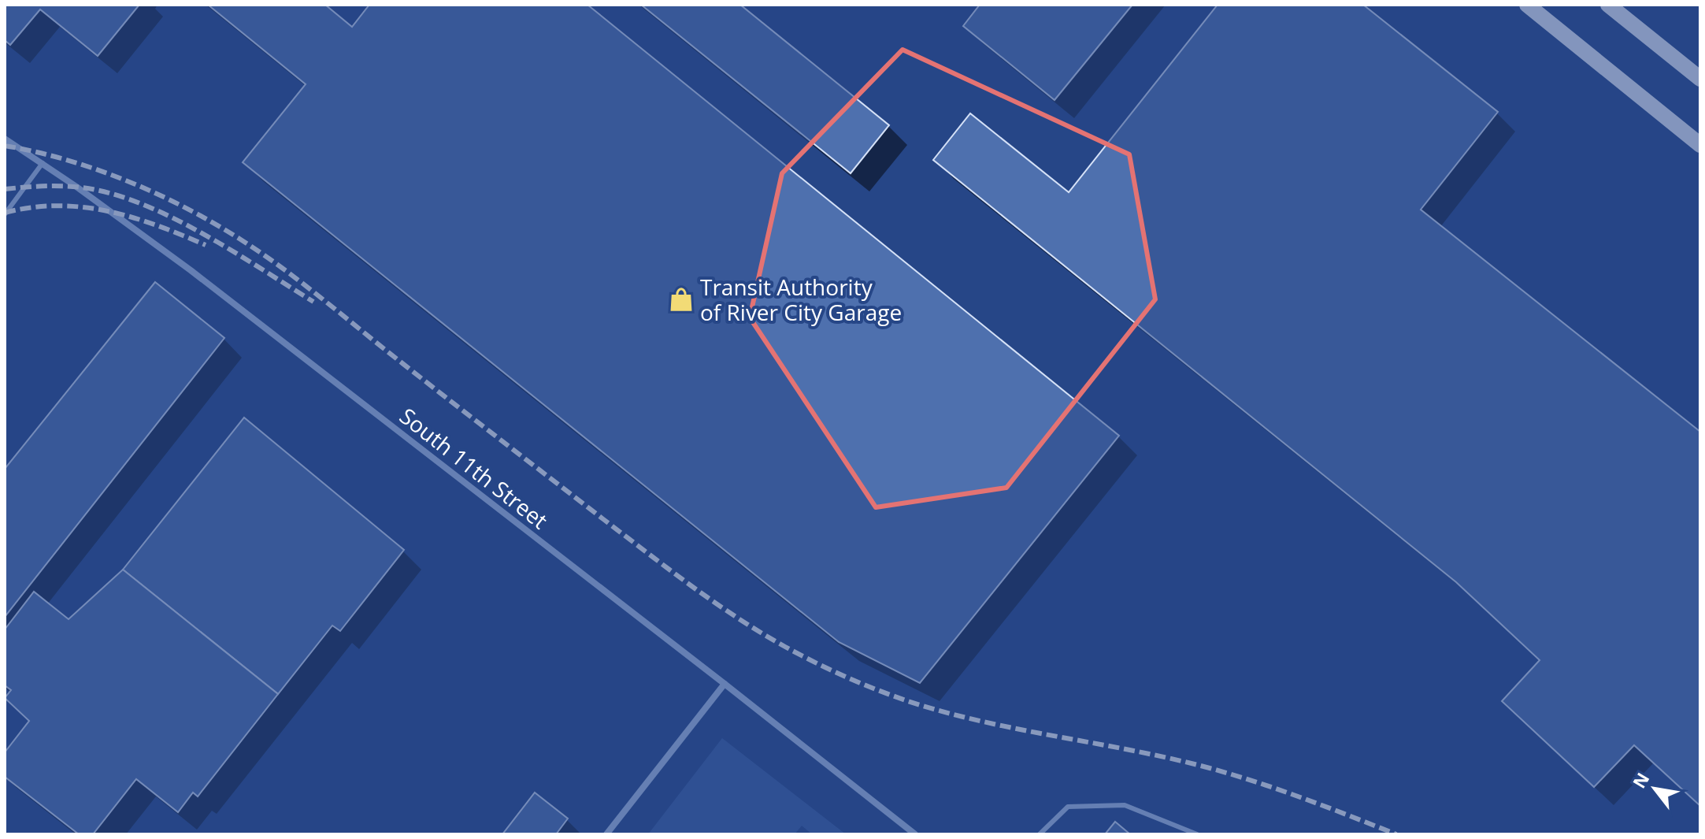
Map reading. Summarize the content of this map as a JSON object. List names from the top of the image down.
{
  "streets": {
    "street": ["South 11th Street"]
  },
  "places": {
    "shop": ["Transit Authority of River City Garage"]
  },
  "north": "top left"
}
